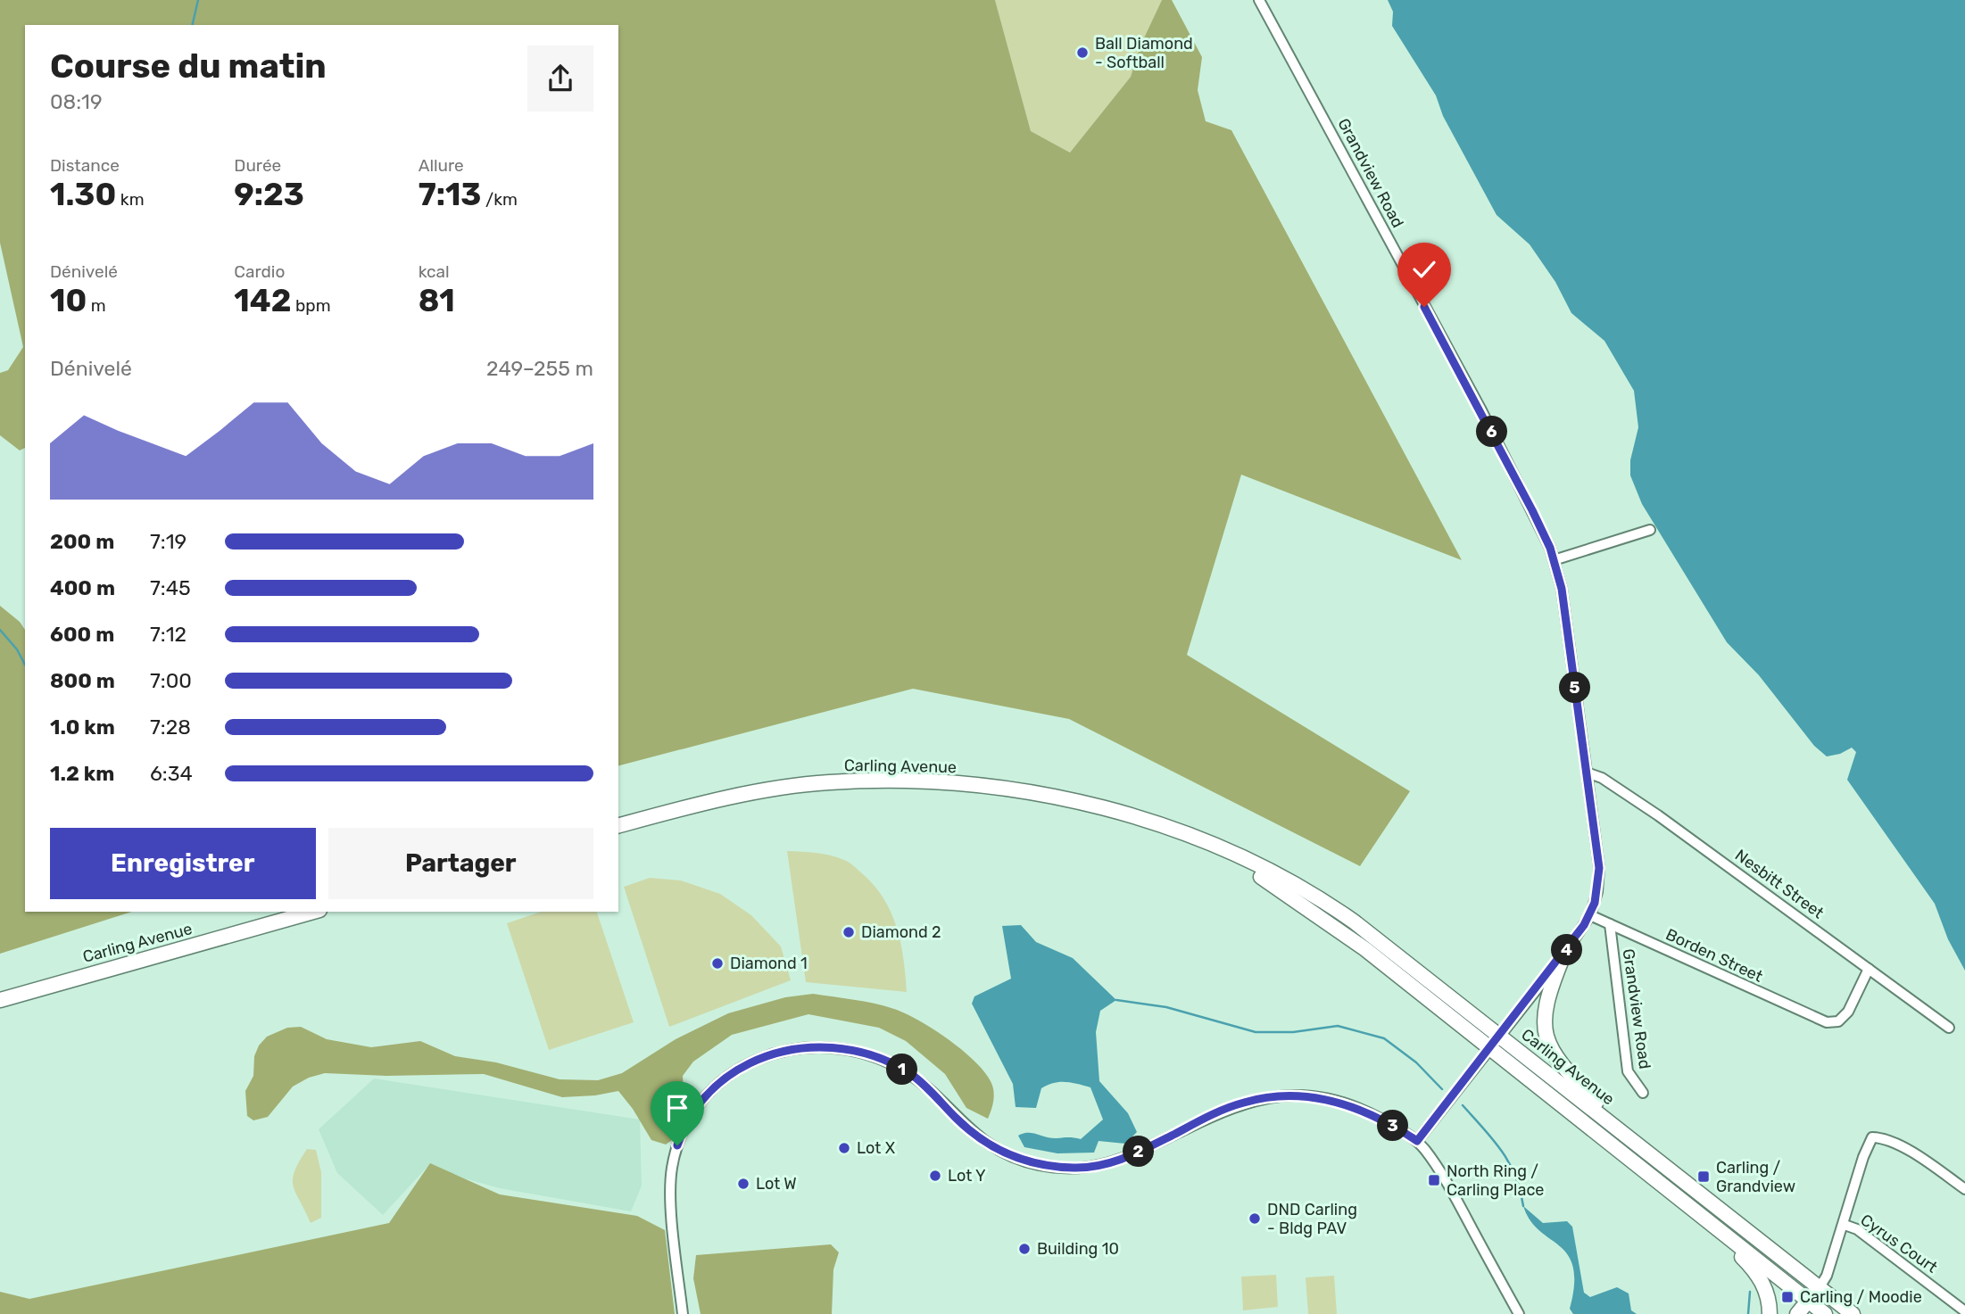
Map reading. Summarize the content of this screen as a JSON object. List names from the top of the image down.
{
  "streets": {
    "main road": ["Carling Avenue"],
    "street": [
      "Grandview Road",
      "Nesbitt Street",
      "Borden Street",
      "Cyrus Court"
    ]
  },
  "crossings": [
    ["Grandview Road", "Carling Avenue"],
    ["Grandview Road", "Nesbitt Street"],
    ["Grandview Road", "Borden Street"],
    ["Nesbitt Street", "Borden Street"]
  ],
  "places": {
    "other": [
      "Ball Diamond - Softball",
      "Diamond 2",
      "Diamond 1",
      "Lot X",
      "Lot Y",
      "Lot W",
      "DND Carling - Bldg PAV",
      "Building 10"
    ],
    "transit": ["Carling / Grandview", "North Ring / Carling Place", "Carling / Moodie"]
  },
  "page": {
    "heading": ["Course du matin", "08:19"],
    "stats": [
      ["Distance", "1.30 km"],
      ["Durée", "9:23"],
      ["Allure", "7:13 /km"],
      ["Dénivelé", "10 m"],
      ["Cardio", "142 bpm"],
      ["kcal", "81"]
    ],
    "chart": ["Dénivelé", "249–255 m"],
    "pins": [
      "6",
      "5",
      "4",
      "1",
      "3",
      "2"
    ],
    "list": [
      {
        "name": "200 m",
        "note": "7:19"
      },
      {
        "name": "400 m",
        "note": "7:45"
      },
      {
        "name": "600 m",
        "note": "7:12"
      },
      {
        "name": "800 m",
        "note": "7:00"
      },
      {
        "name": "1.0 km",
        "note": "7:28"
      },
      {
        "name": "1.2 km",
        "note": "6:34"
      }
    ],
    "buttons": ["Enregistrer", "Partager"]
  }
}
